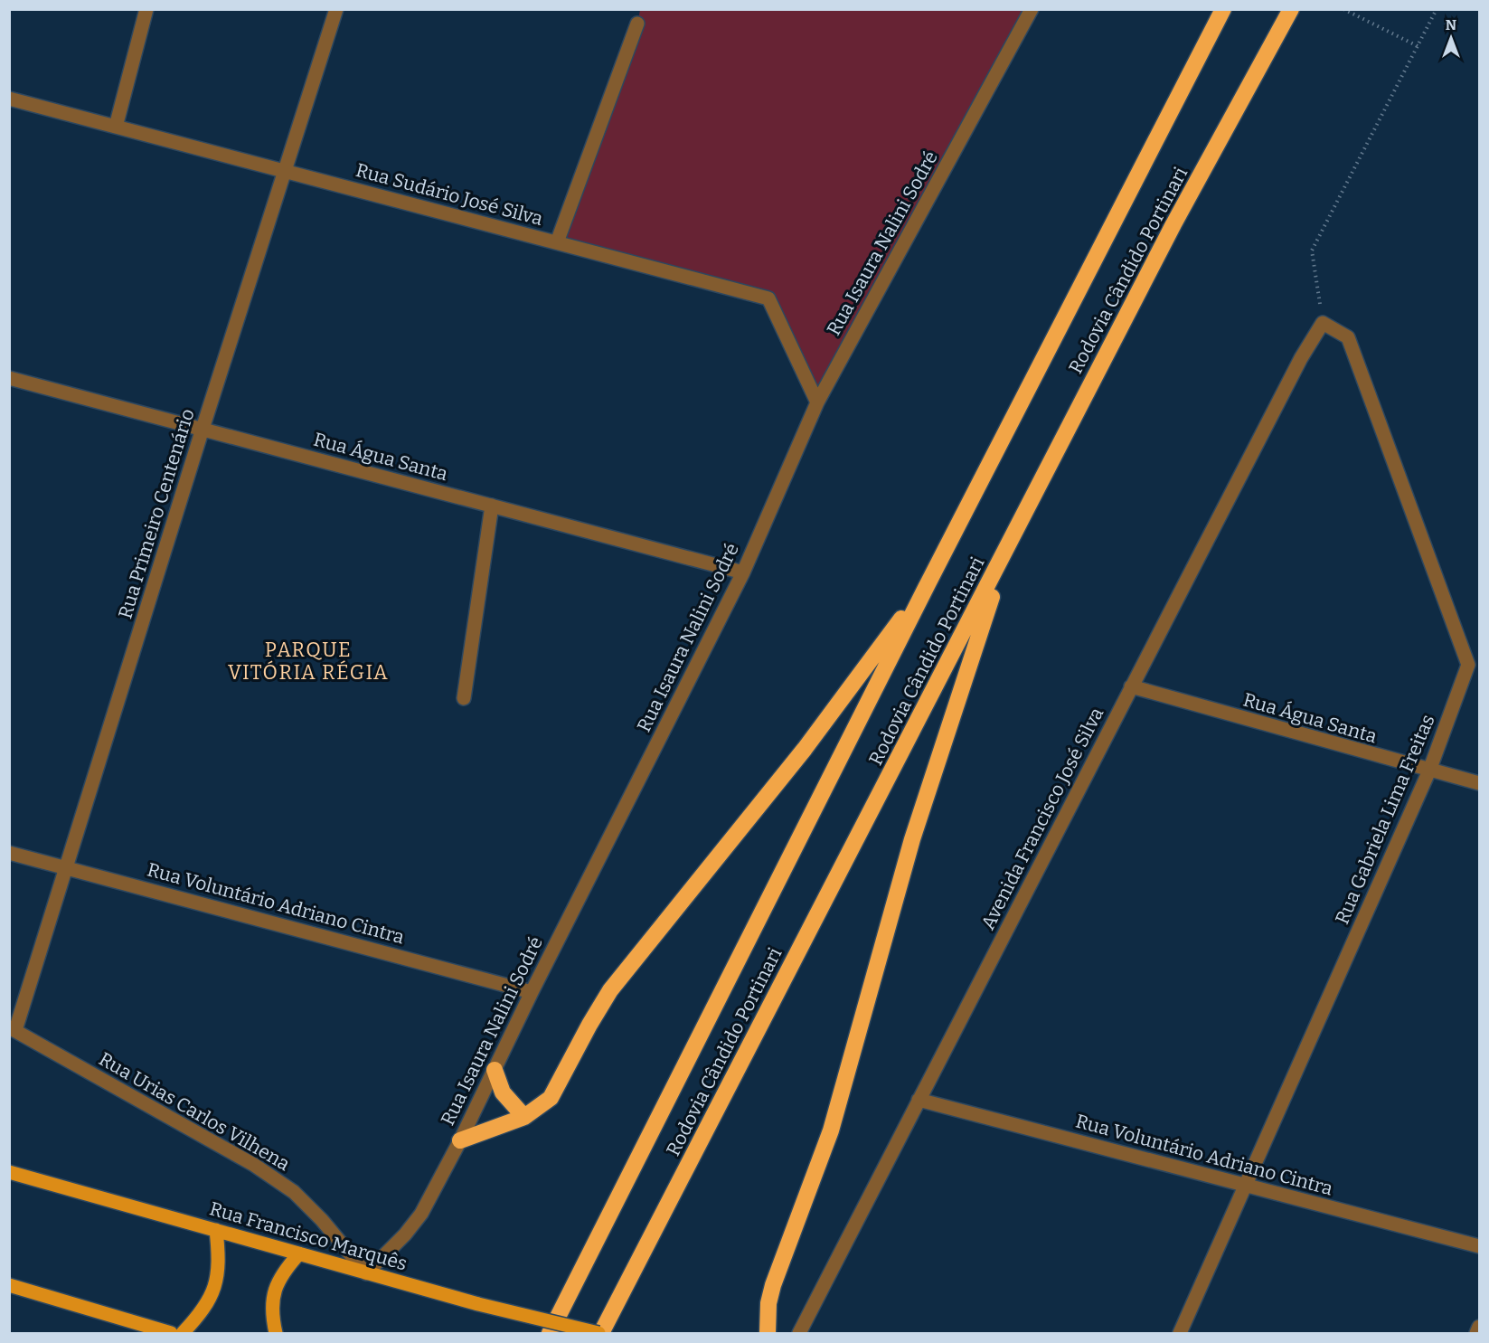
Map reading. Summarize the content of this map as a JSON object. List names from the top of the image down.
{
  "streets": {
    "highway": ["Rodovia Cândido Portinari"],
    "main road": ["Rua Francisco Marquês"],
    "street": [
      "Rua Sudário José Silva",
      "Rua Isaura Nalini Sodré",
      "Rua Água Santa",
      "Rua Primeiro Centenário",
      "Avenida Francisco José Silva",
      "Rua Gabriela Lima Freitas",
      "Rua Voluntário Adriano Cintra",
      "Rua Urias Carlos Vilhena"
    ]
  },
  "crossings": [
    ["Rua Sudário José Silva", "Rua Isaura Nalini Sodré"],
    ["Rua Sudário José Silva", "Rua Primeiro Centenário"],
    ["Rua Isaura Nalini Sodré", "Rua Água Santa"],
    ["Rua Isaura Nalini Sodré", "Rua Voluntário Adriano Cintra"],
    ["Rua Isaura Nalini Sodré", "Rua Urias Carlos Vilhena"],
    ["Rua Isaura Nalini Sodré", "Rua Francisco Marquês"],
    ["Rodovia Cândido Portinari", "Rua Francisco Marquês"],
    ["Rua Água Santa", "Rua Primeiro Centenário"],
    ["Rua Água Santa", "Avenida Francisco José Silva"],
    ["Rua Água Santa", "Rua Gabriela Lima Freitas"],
    ["Rua Primeiro Centenário", "Rua Voluntário Adriano Cintra"],
    ["Rua Primeiro Centenário", "Rua Urias Carlos Vilhena"],
    ["Avenida Francisco José Silva", "Rua Gabriela Lima Freitas"],
    ["Avenida Francisco José Silva", "Rua Voluntário Adriano Cintra"],
    ["Rua Gabriela Lima Freitas", "Rua Voluntário Adriano Cintra"],
    ["Rua Urias Carlos Vilhena", "Rua Francisco Marquês"]
  ],
  "districts": ["PARQUE VITÓRIA RÉGIA"],
  "north": "top"
}
